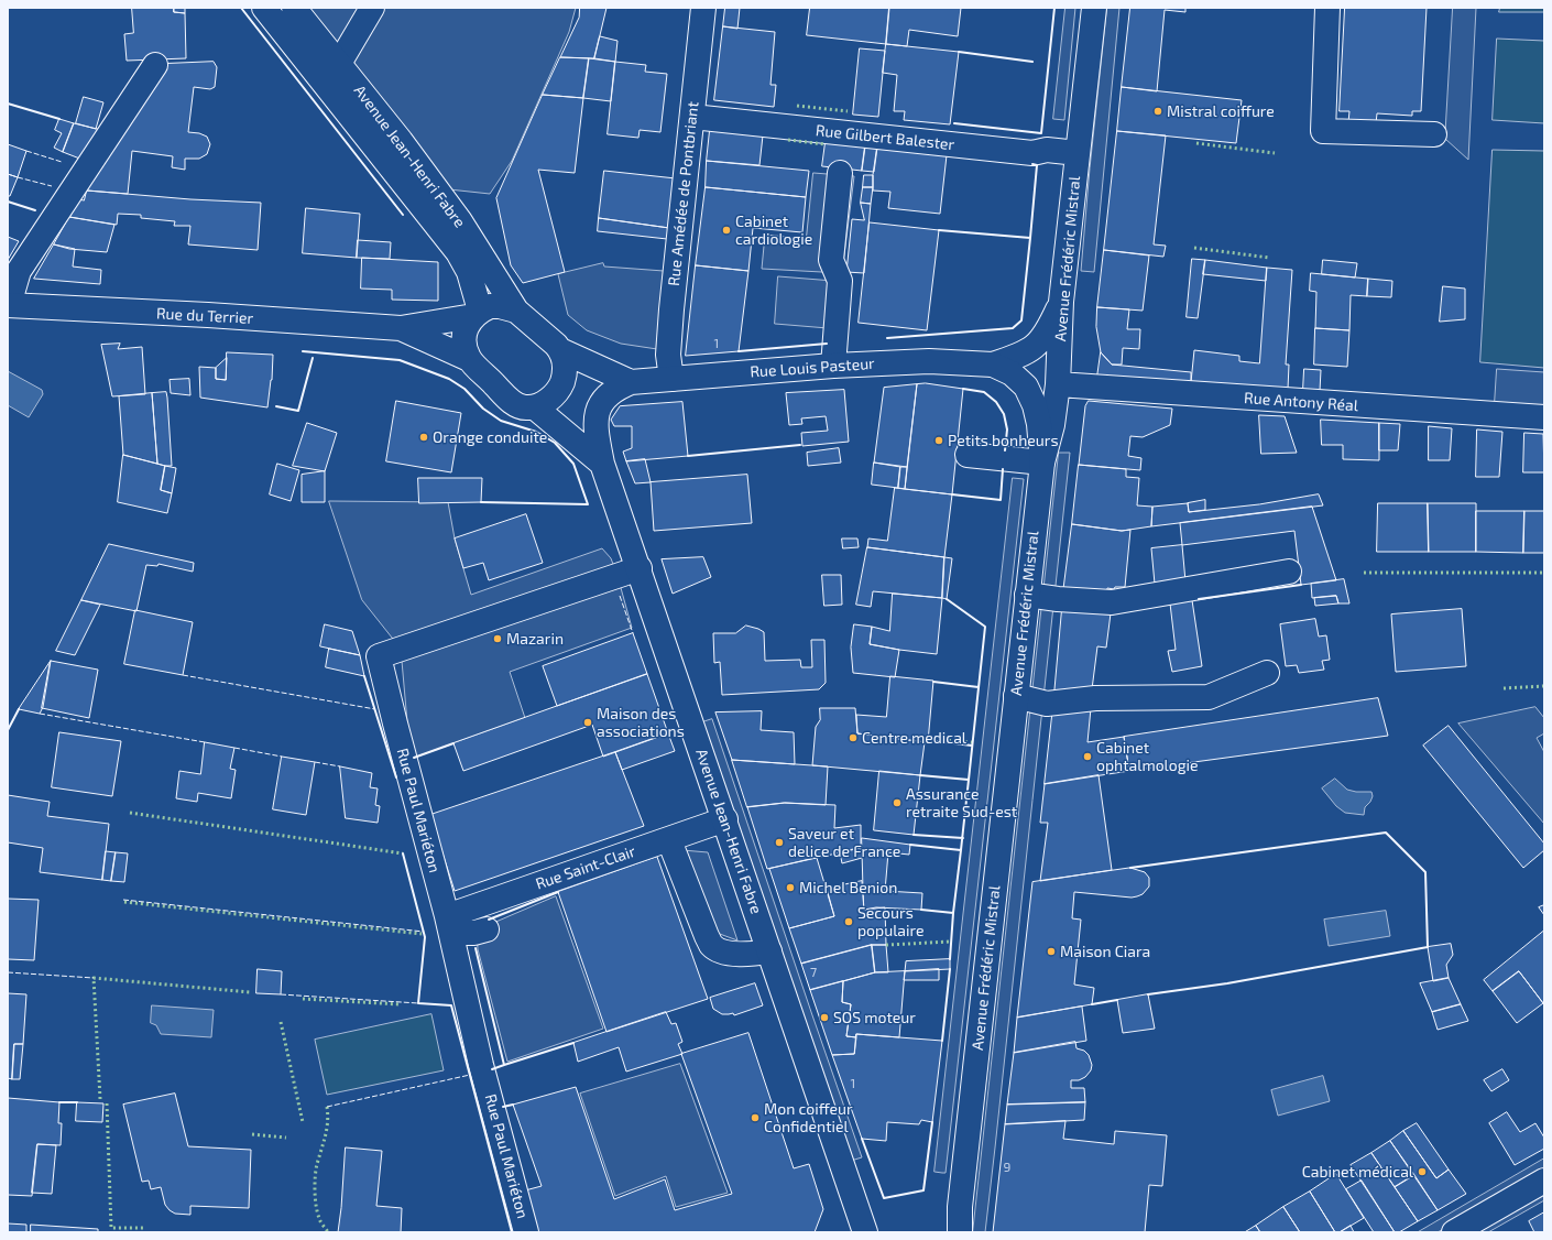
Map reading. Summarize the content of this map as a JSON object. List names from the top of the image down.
{
  "streets": {
    "main road": [
      "Rue Gilbert Balester",
      "Avenue Jean-Henri Fabre",
      "Rue Amédée de Pontbriant",
      "Avenue Frédéric Mistral",
      "Rue du Terrier",
      "Rue Louis Pasteur",
      "Rue Antony Réal",
      "Rue Paul Mariéton",
      "Rue Saint-Clair"
    ]
  },
  "crossings": [
    ["Rue Gilbert Balester", "Rue Amédée de Pontbriant"],
    ["Rue Gilbert Balester", "Avenue Frédéric Mistral"],
    ["Avenue Jean-Henri Fabre", "Rue du Terrier"],
    ["Avenue Jean-Henri Fabre", "Rue Louis Pasteur"],
    ["Avenue Jean-Henri Fabre", "Rue Paul Mariéton"],
    ["Avenue Jean-Henri Fabre", "Rue Saint-Clair"],
    ["Rue Amédée de Pontbriant", "Rue Louis Pasteur"],
    ["Avenue Frédéric Mistral", "Rue Louis Pasteur"],
    ["Avenue Frédéric Mistral", "Rue Antony Réal"],
    ["Rue du Terrier", "Rue Louis Pasteur"],
    ["Rue Paul Mariéton", "Rue Saint-Clair"]
  ],
  "places": [
    "Mistral coiffure",
    "Cabinet cardiologie",
    "Orange conduite",
    "Petits bonheurs",
    "Mazarin",
    "Maison des associations",
    "Centre medical",
    "Cabinet ophtalmologie",
    "Assurance retraite Sud-est",
    "Saveur et delice de France",
    "Michel Benion",
    "Secours populaire",
    "Maison Ciara",
    "SOS moteur",
    "Mon coiffeur Confidentiel",
    "Cabinet médical"
  ],
  "house_numbers": [
    "1",
    "7",
    "1",
    "9"
  ]
}
